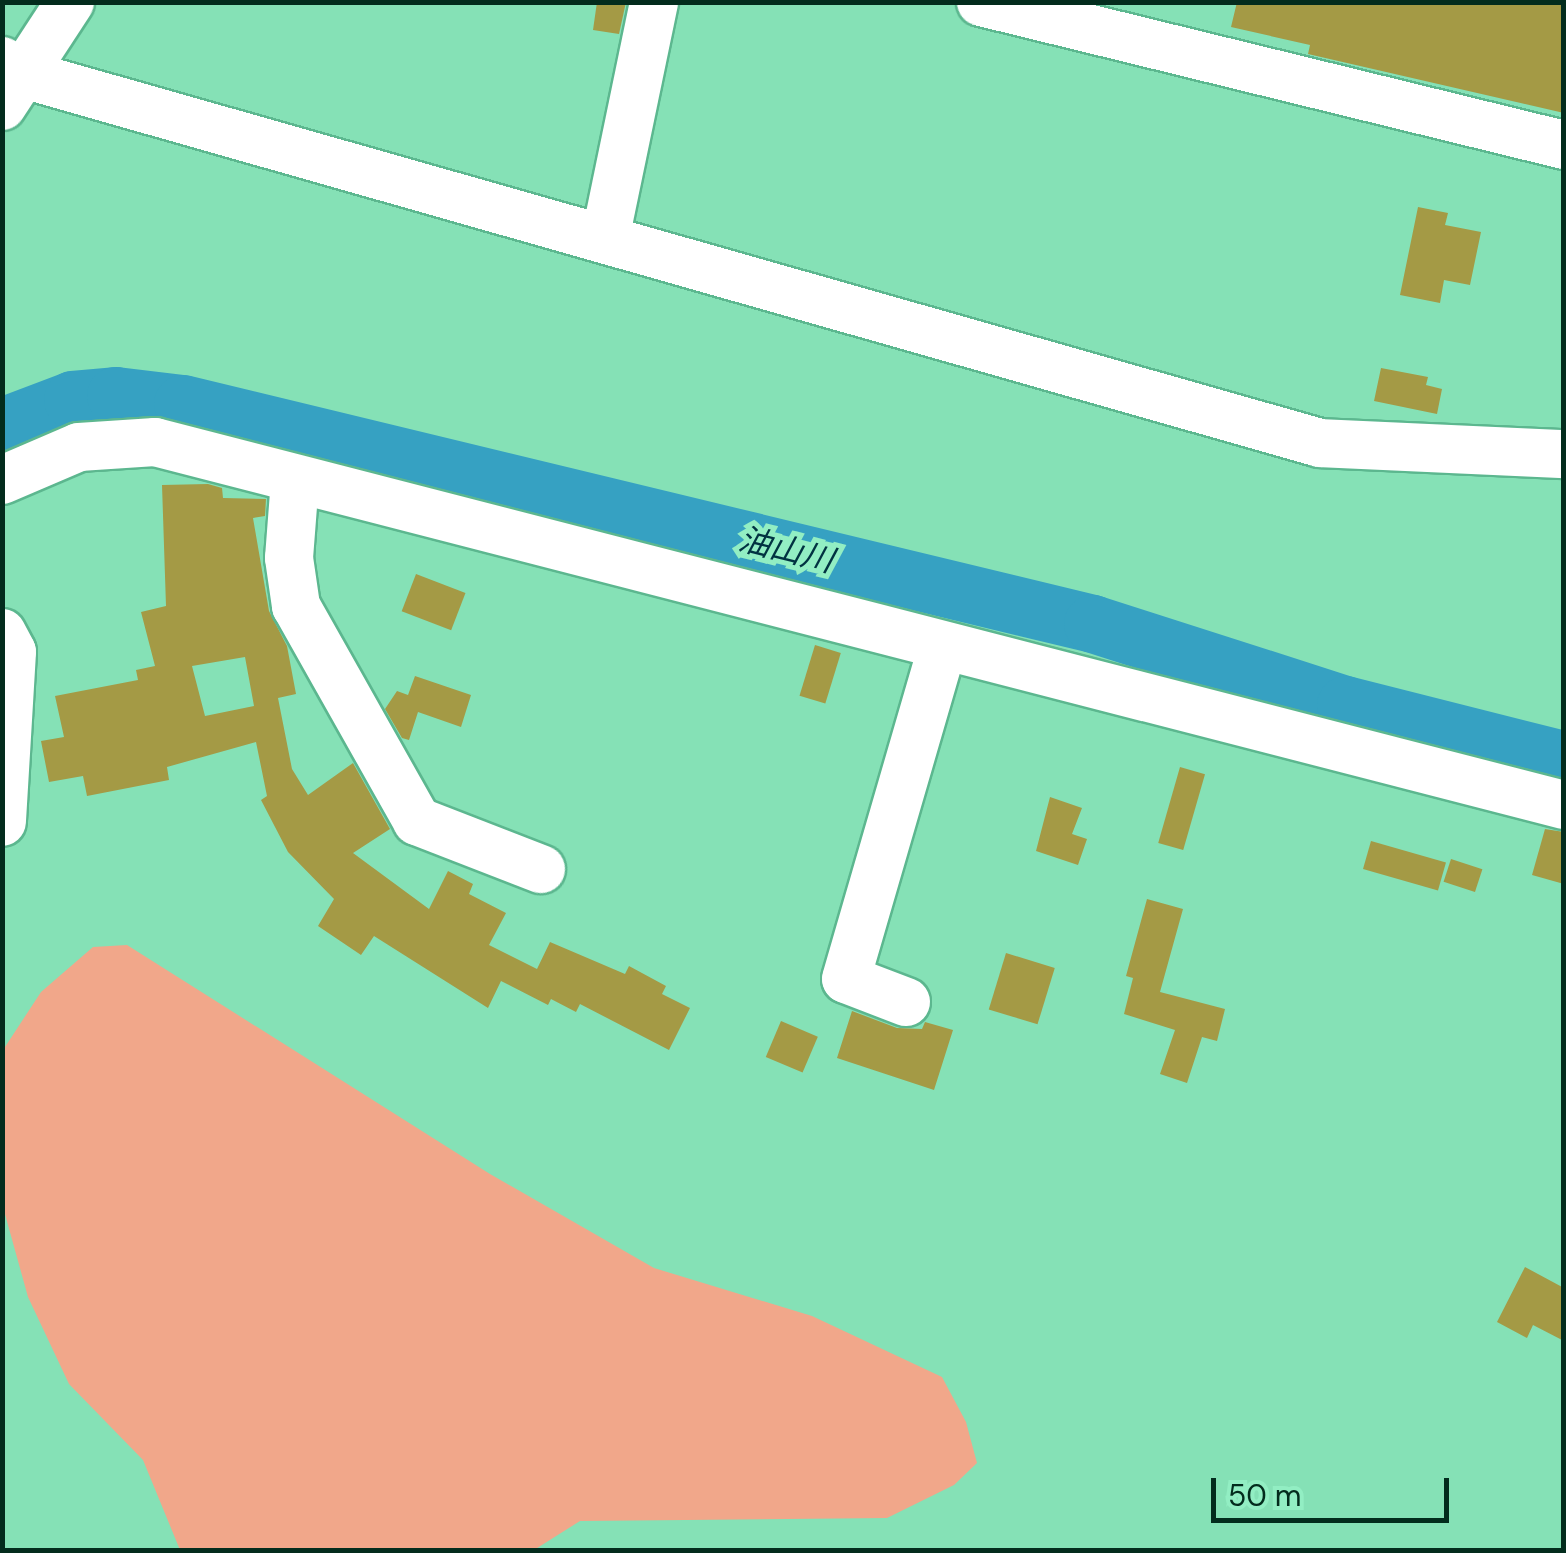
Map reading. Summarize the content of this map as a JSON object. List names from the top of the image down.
{
  "water": ["油山川"],
  "scale_bar": "50 m"
}
